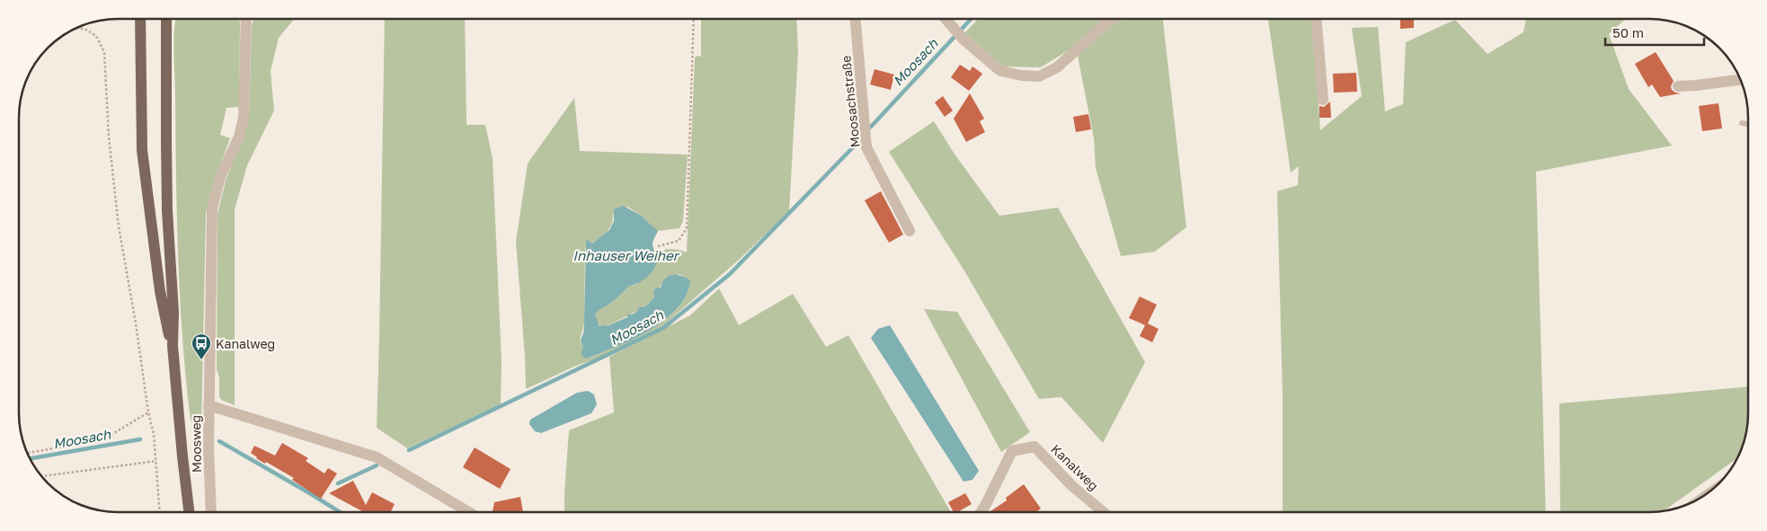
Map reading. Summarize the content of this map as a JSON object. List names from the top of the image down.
{
  "streets": {
    "street": ["Moosachstraße", "Moosweg", "Kanalweg"]
  },
  "water": ["Moosach", "Inhauser Weiher"],
  "places": {
    "bus stop": ["Kanalweg"]
  },
  "scale_bar": "50 m"
}
